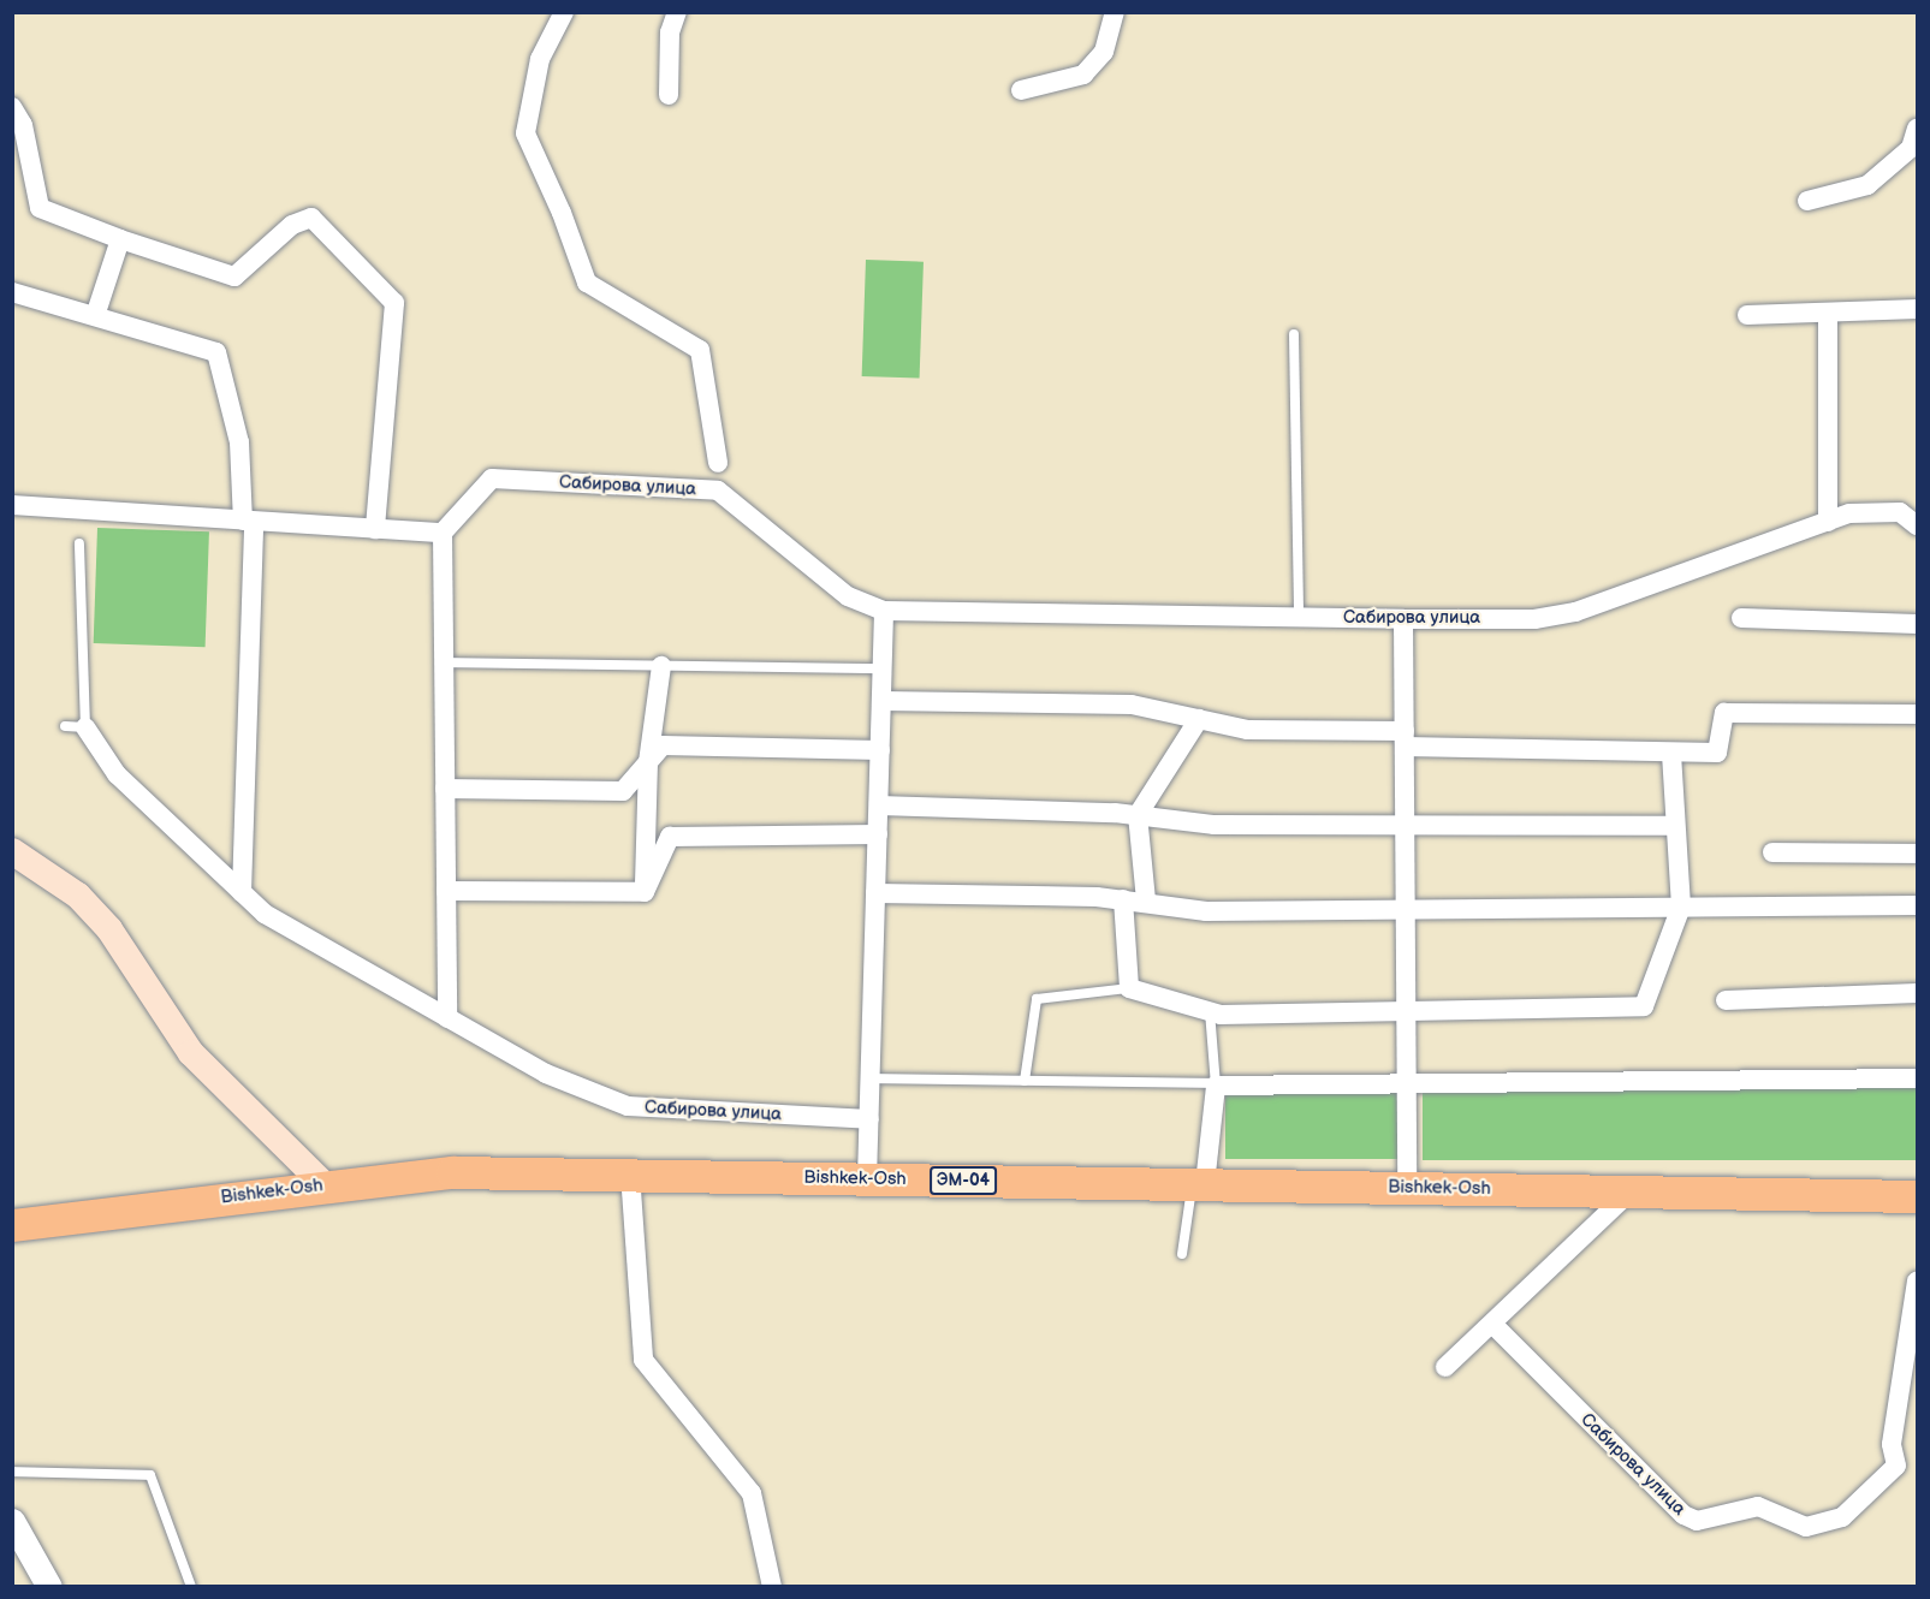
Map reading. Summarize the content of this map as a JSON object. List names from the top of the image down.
{
  "streets": {
    "highway": ["Bishkek-Osh", "ЭМ-04"],
    "street": ["Сабирова улица"]
  }
}
